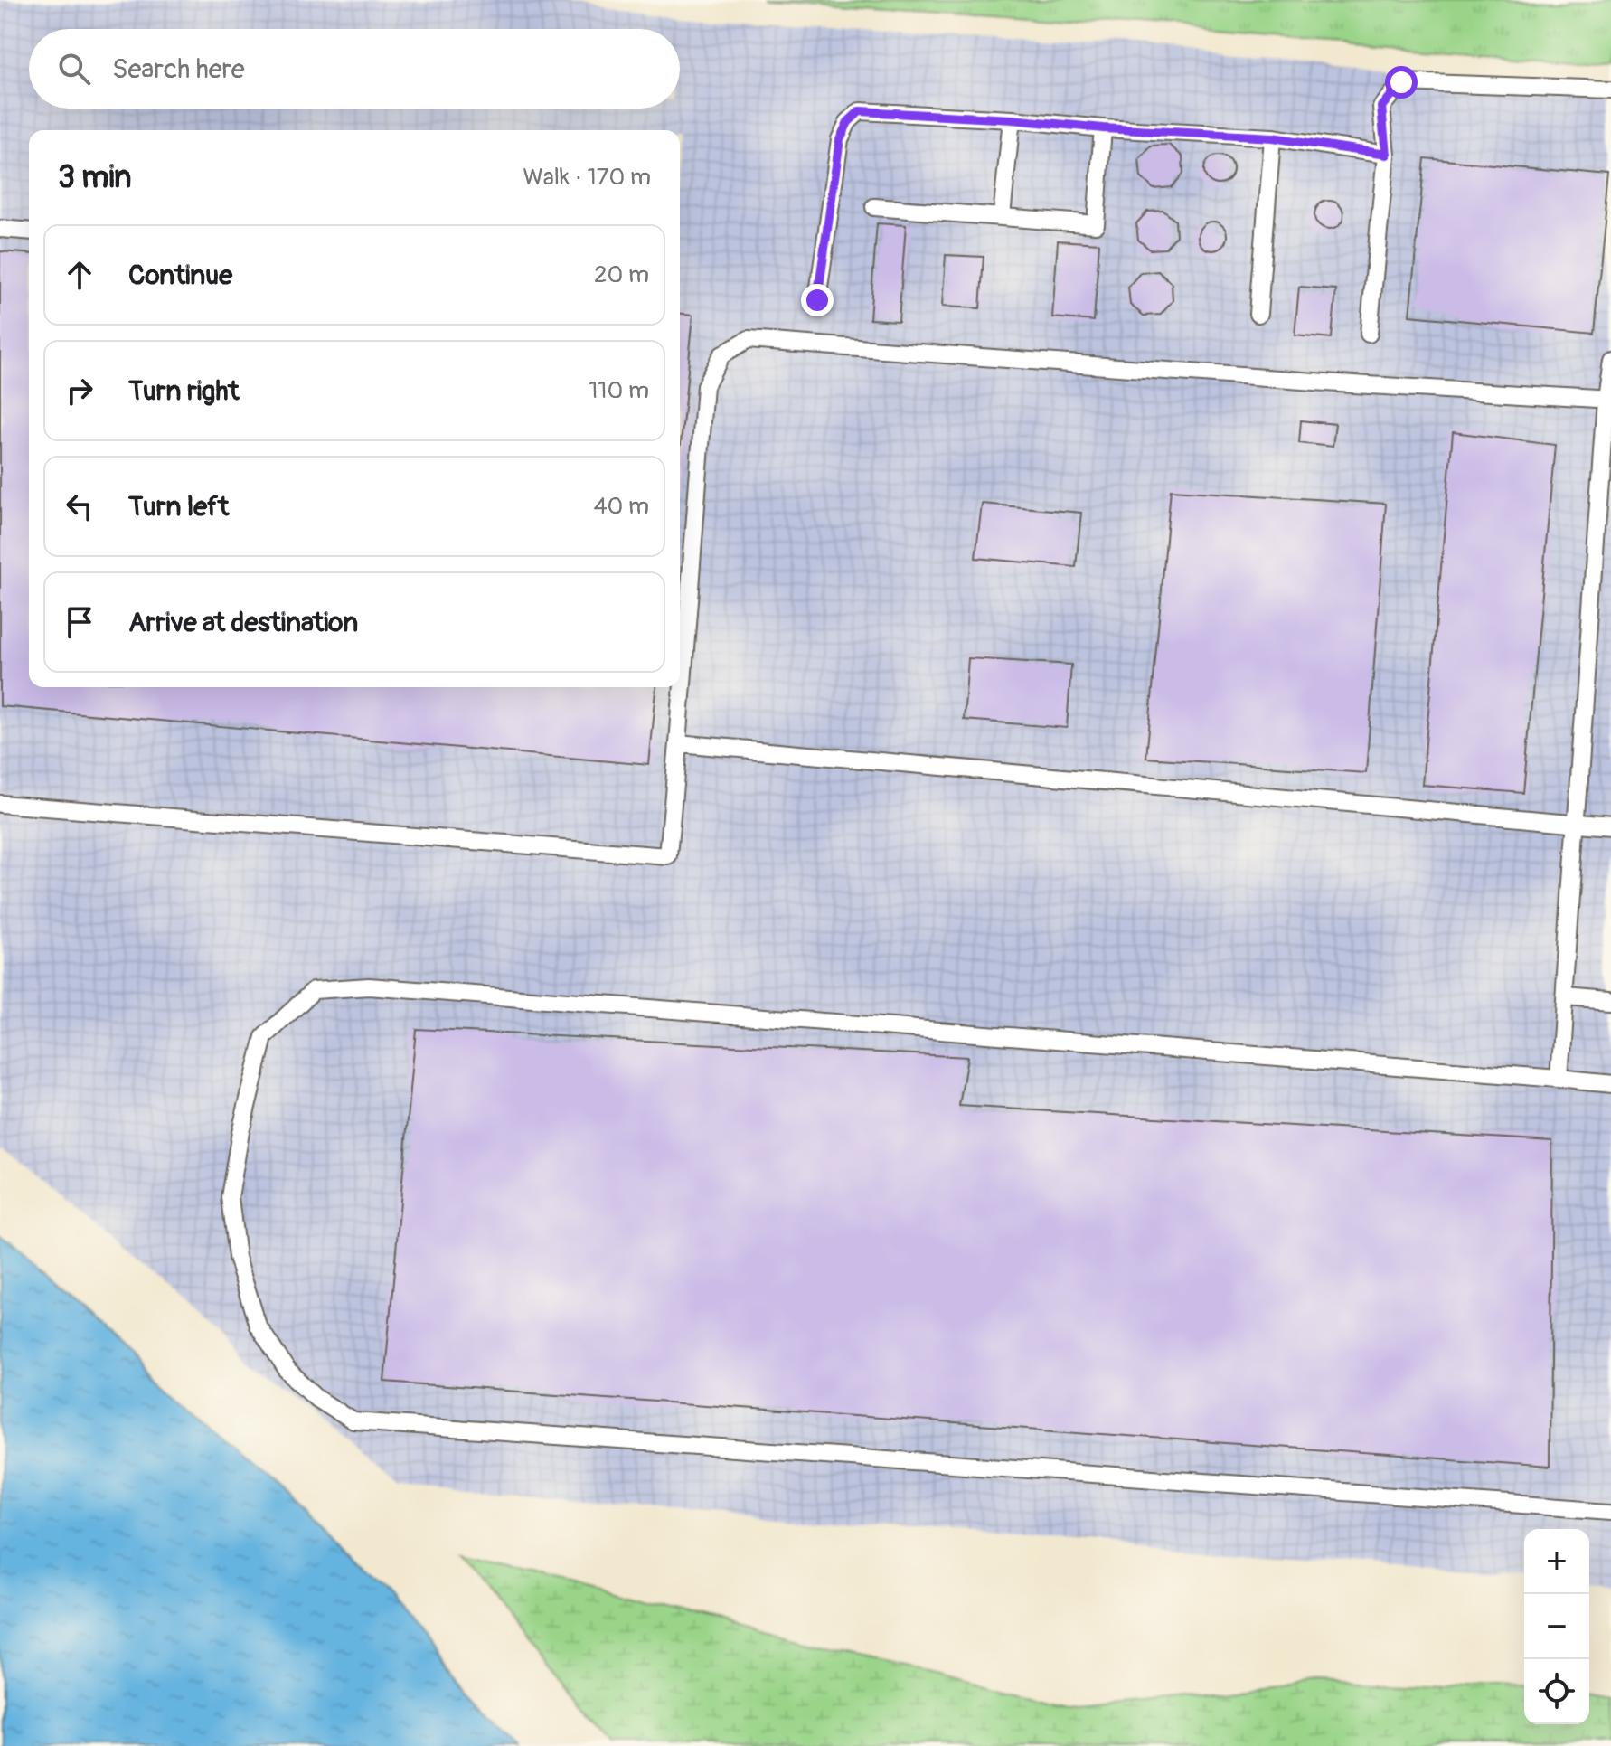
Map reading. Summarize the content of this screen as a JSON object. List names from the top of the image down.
{
  "page": {
    "search": "Search here",
    "heading": ["3 min", "Walk · 170 m"],
    "list": [
      ["Continue", "20 m"],
      ["Turn right", "110 m"],
      ["Turn left", "40 m"],
      "Arrive at destination"
    ],
    "map_buttons": ["+", "−"]
  }
}
